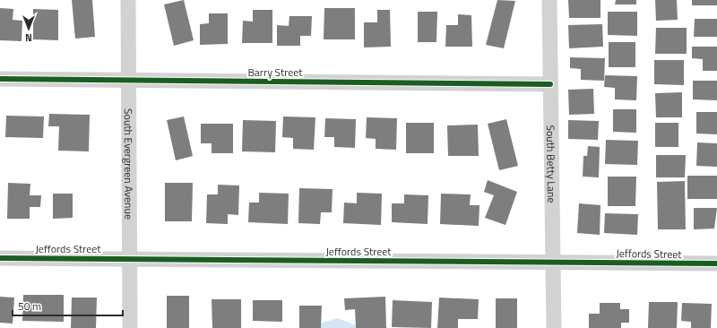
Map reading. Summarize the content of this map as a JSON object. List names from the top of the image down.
{
  "streets": {
    "street": [
      "Barry Street",
      "South Evergreen Avenue",
      "South Betty Lane",
      "Jeffords Street"
    ]
  },
  "crossings": [
    ["Barry Street", "South Evergreen Avenue"],
    ["Barry Street", "South Betty Lane"],
    ["South Evergreen Avenue", "Jeffords Street"],
    ["South Betty Lane", "Jeffords Street"]
  ],
  "scale_bar": "50 m",
  "north": "bottom"
}
